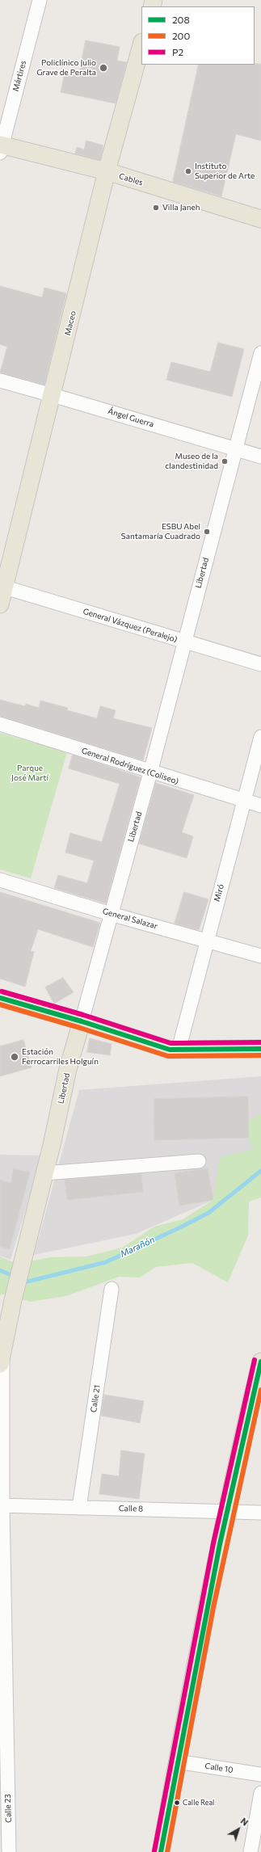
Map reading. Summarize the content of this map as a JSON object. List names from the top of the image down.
{
  "streets": {
    "main road": ["Cables", "Maceo", "Libertad"],
    "street": [
      "Mártires",
      "Ángel Guerra",
      "General Vázquez (Peralejo)",
      "General Rodríguez (Coliseo)",
      "Miró",
      "General Salazar",
      "Calle 21",
      "Calle 8",
      "Calle 10",
      "Calle 23"
    ]
  },
  "crossings": [
    ["Mártires", "Cables"],
    ["Cables", "Maceo"],
    ["Maceo", "Ángel Guerra"],
    ["Maceo", "General Vázquez (Peralejo)"],
    ["Ángel Guerra", "Libertad"],
    ["Libertad", "General Vázquez (Peralejo)"],
    ["Libertad", "General Rodríguez (Coliseo)"],
    ["Libertad", "General Salazar"],
    ["Libertad", "Calle 23"],
    ["General Rodríguez (Coliseo)", "Miró"],
    ["Miró", "General Salazar"],
    ["Calle 21", "Calle 8"],
    ["Calle 8", "Calle 23"]
  ],
  "water": ["Marañón"],
  "parks": ["Parque José Martí"],
  "places": [
    "Policlínico Julio Grave de Peralta",
    "Instituto Superior de Arte",
    "Villa Janeh",
    "Museo de la clandestinidad",
    "ESBU Abel Santamaría Cuadrado",
    "Estación Ferrocarriles Holguín",
    "Calle Real"
  ],
  "lines": ["transit line P2", "transit line 208", "transit line 200"],
  "legend": ["208", "200", "P2"],
  "north": "top right"
}
